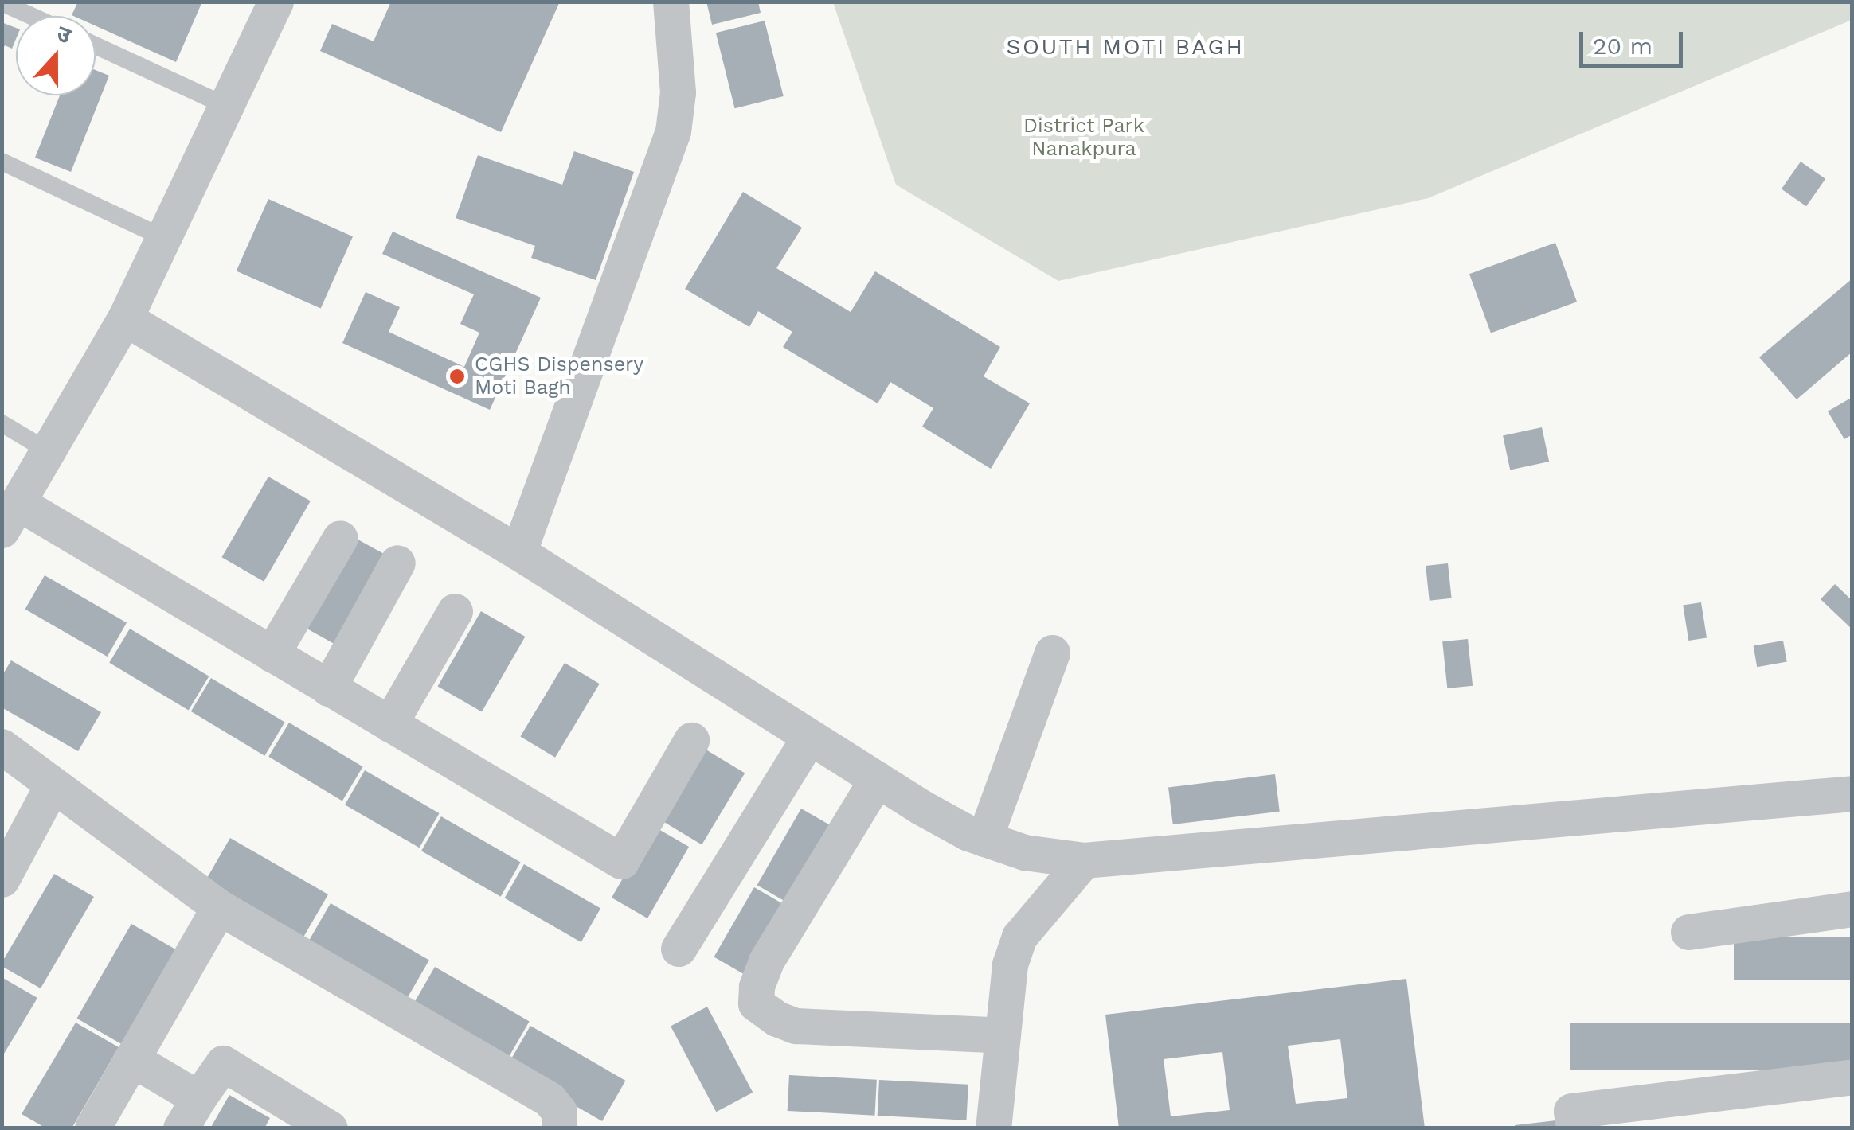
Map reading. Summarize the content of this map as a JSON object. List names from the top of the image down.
{
  "districts": ["SOUTH MOTI BAGH"],
  "parks": ["District Park Nanakpura"],
  "places": ["CGHS Dispensery Moti Bagh"],
  "scale_bar": "20 m",
  "north": "top"
}
